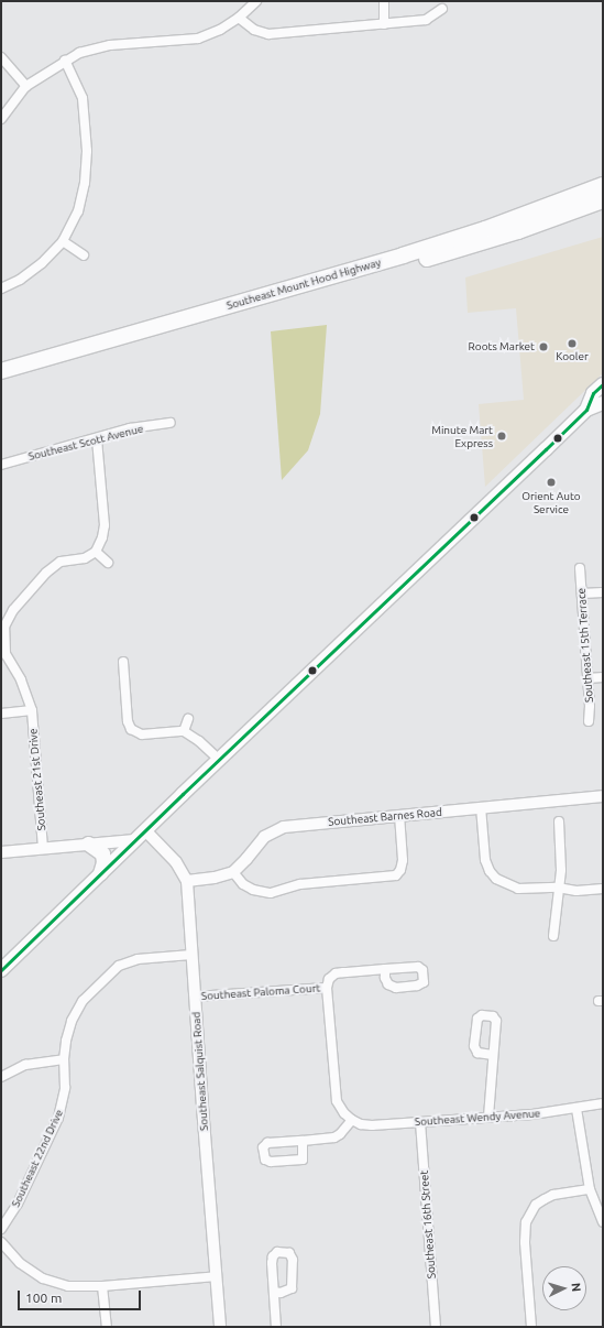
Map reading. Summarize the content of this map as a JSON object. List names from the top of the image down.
{
  "streets": {
    "highway": ["Southeast Mount Hood Highway"],
    "street": [
      "Southeast Scott Avenue",
      "Southeast 15th Terrace",
      "Southeast 21st Drive",
      "Southeast Barnes Road",
      "Southeast Paloma Court",
      "Southeast Salquist Road",
      "Southeast Wendy Avenue",
      "Southeast 22nd Drive",
      "Southeast 16th Street"
    ]
  },
  "crossings": [
    ["Southeast Paloma Court", "Southeast Salquist Road"],
    ["Southeast Salquist Road", "Southeast 22nd Drive"],
    ["Southeast Wendy Avenue", "Southeast 16th Street"]
  ],
  "places": [
    "Kooler",
    "Roots Market",
    "Minute Mart Express",
    "Orient Auto Service"
  ],
  "scale_bar": "100 m",
  "north": "right"
}
